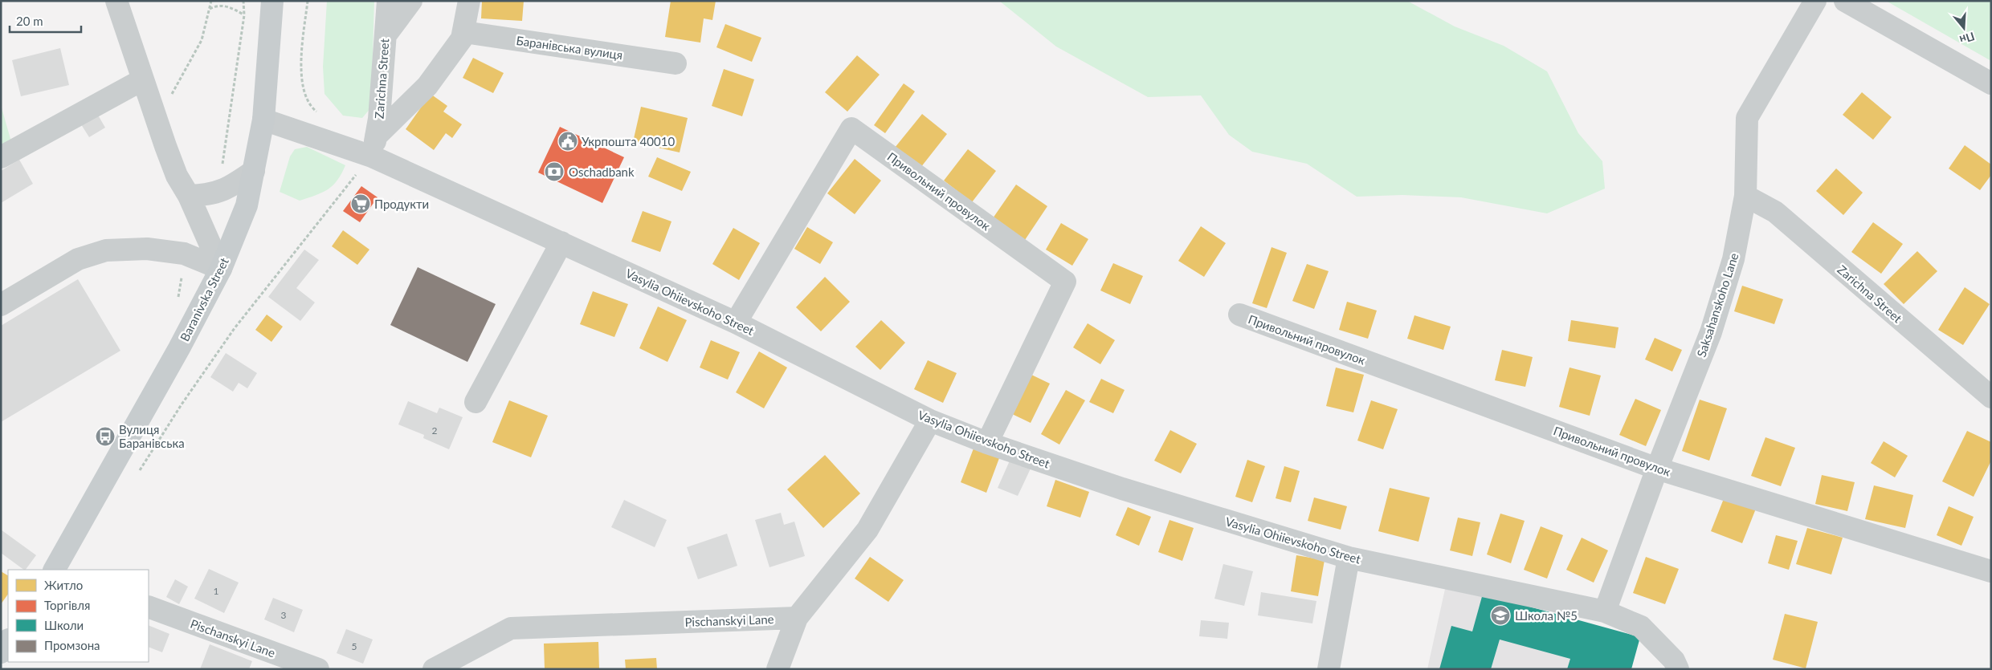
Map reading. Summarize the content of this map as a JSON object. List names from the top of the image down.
{
  "streets": {
    "main road": ["Baranivska Street"],
    "street": [
      "Баранівська вулиця",
      "Zarichna Street",
      "Привольний провулок",
      "Vasylia Ohiievskoho Street",
      "Saksahanskoho Lane",
      "Pischanskyi Lane"
    ]
  },
  "crossings": [
    ["Zarichna Street", "Vasylia Ohiievskoho Street"],
    ["Zarichna Street", "Saksahanskoho Lane"],
    ["Привольний провулок", "Vasylia Ohiievskoho Street"],
    ["Привольний провулок", "Saksahanskoho Lane"],
    ["Baranivska Street", "Vasylia Ohiievskoho Street"],
    ["Vasylia Ohiievskoho Street", "Saksahanskoho Lane"]
  ],
  "places": {
    "public building": ["Укрпошта 40010"],
    "bank": ["Oschadbank"],
    "supermarket": ["Продукти"],
    "bus stop": ["Вулиця Баранівська"],
    "school or university": ["Школа №5"]
  },
  "house_numbers": [
    "2",
    "1",
    "3",
    "5"
  ],
  "legend": [
    "Житло",
    "Торгівля",
    "Школи",
    "Промзона"
  ],
  "scale_bar": "20 m",
  "north": "bottom"
}
